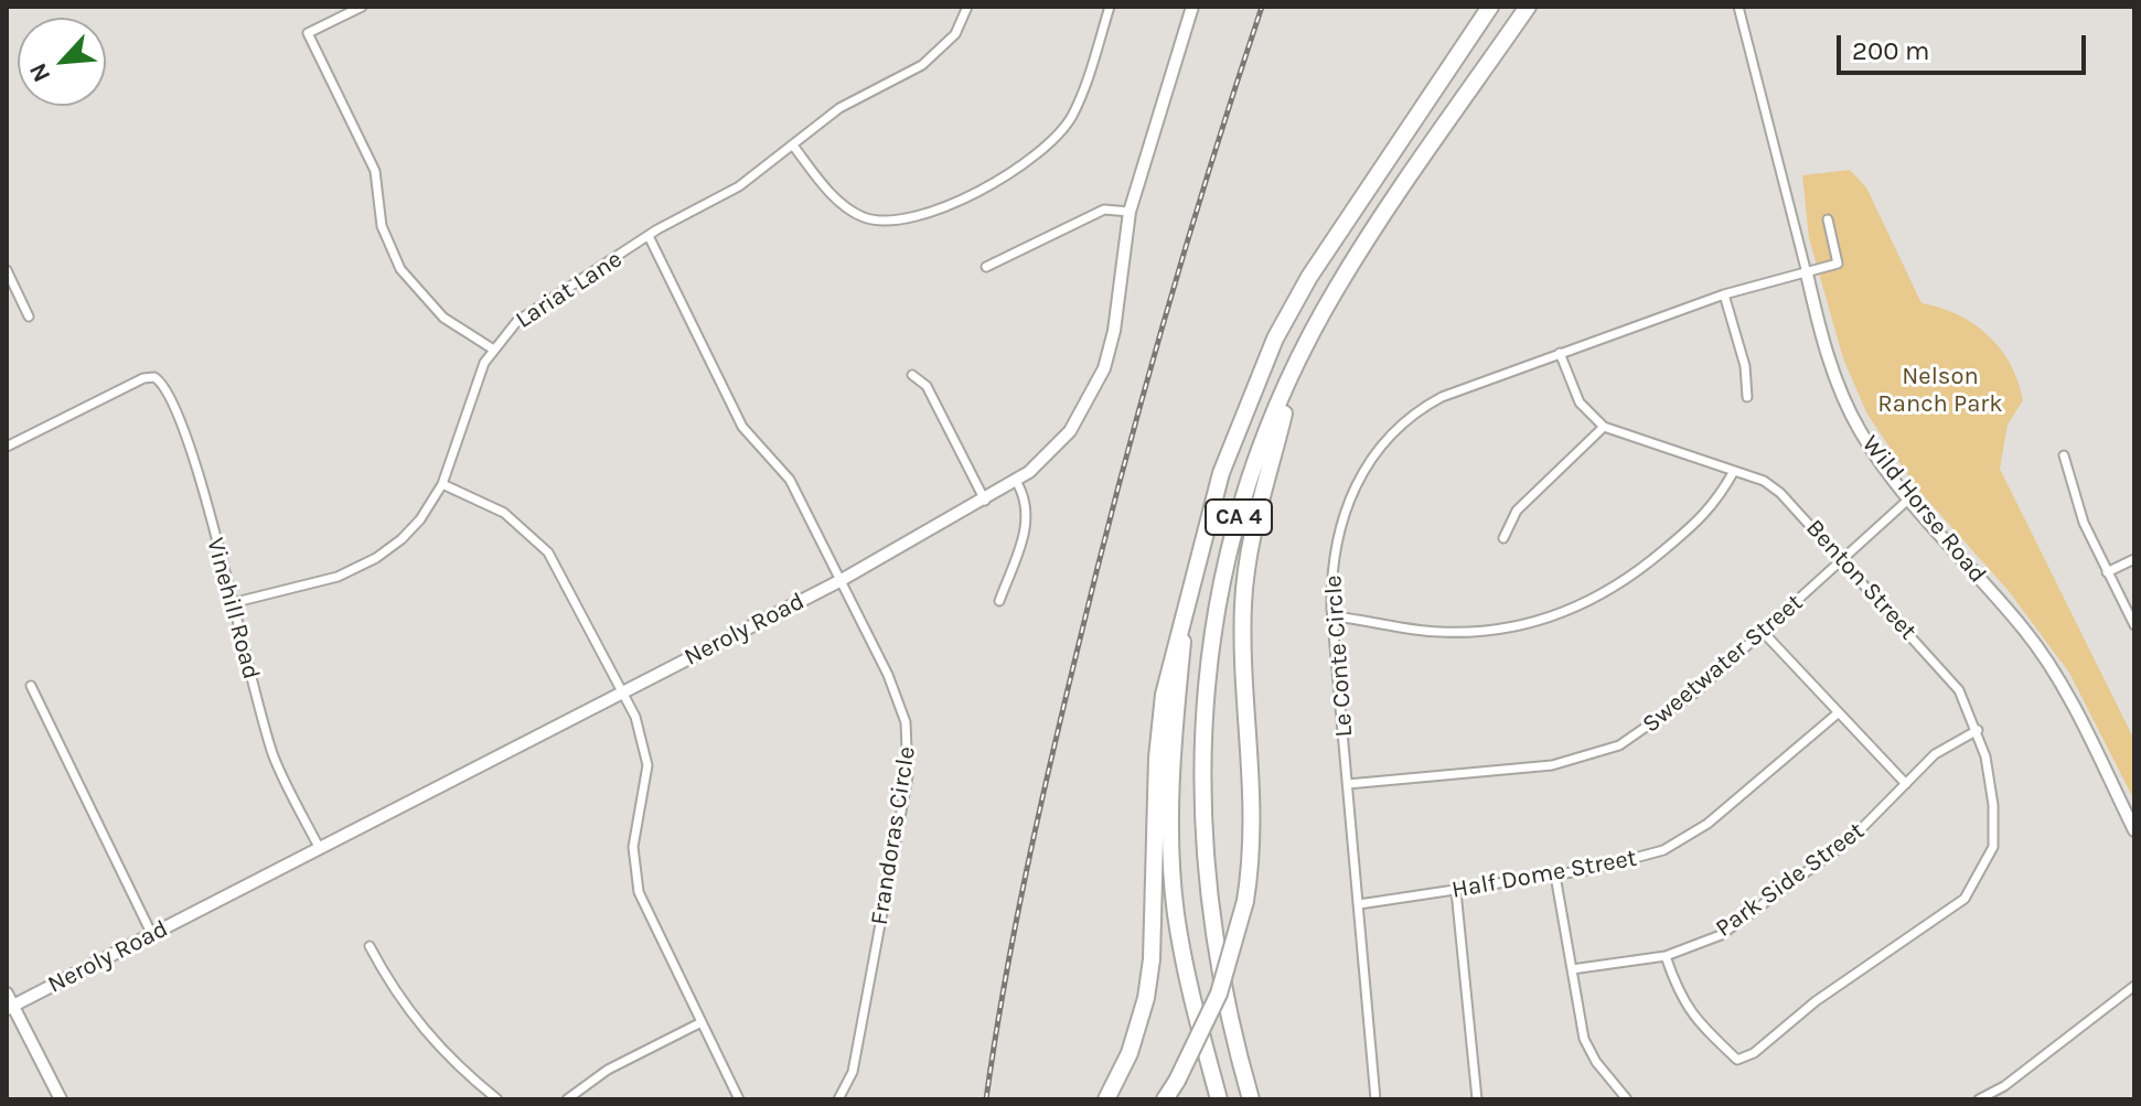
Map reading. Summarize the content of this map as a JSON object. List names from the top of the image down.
{
  "streets": {
    "highway": ["CA 4"],
    "street": [
      "Lariat Lane",
      "Wild Horse Road",
      "Benton Street",
      "Vinehill Road",
      "Neroly Road",
      "Le Conte Circle",
      "Sweetwater Street",
      "Frandoras Circle",
      "Half Dome Street",
      "Park Side Street"
    ]
  },
  "crossings": [
    ["Lariat Lane", "Vinehill Road"],
    ["Lariat Lane", "Frandoras Circle"],
    ["Wild Horse Road", "Le Conte Circle"],
    ["Wild Horse Road", "Sweetwater Street"],
    ["Benton Street", "Sweetwater Street"],
    ["Benton Street", "Park Side Street"],
    ["Vinehill Road", "Neroly Road"],
    ["Neroly Road", "Frandoras Circle"],
    ["Le Conte Circle", "Sweetwater Street"],
    ["Le Conte Circle", "Half Dome Street"]
  ],
  "parks": ["Nelson Ranch Park"],
  "scale_bar": "200 m",
  "north": "bottom left"
}
